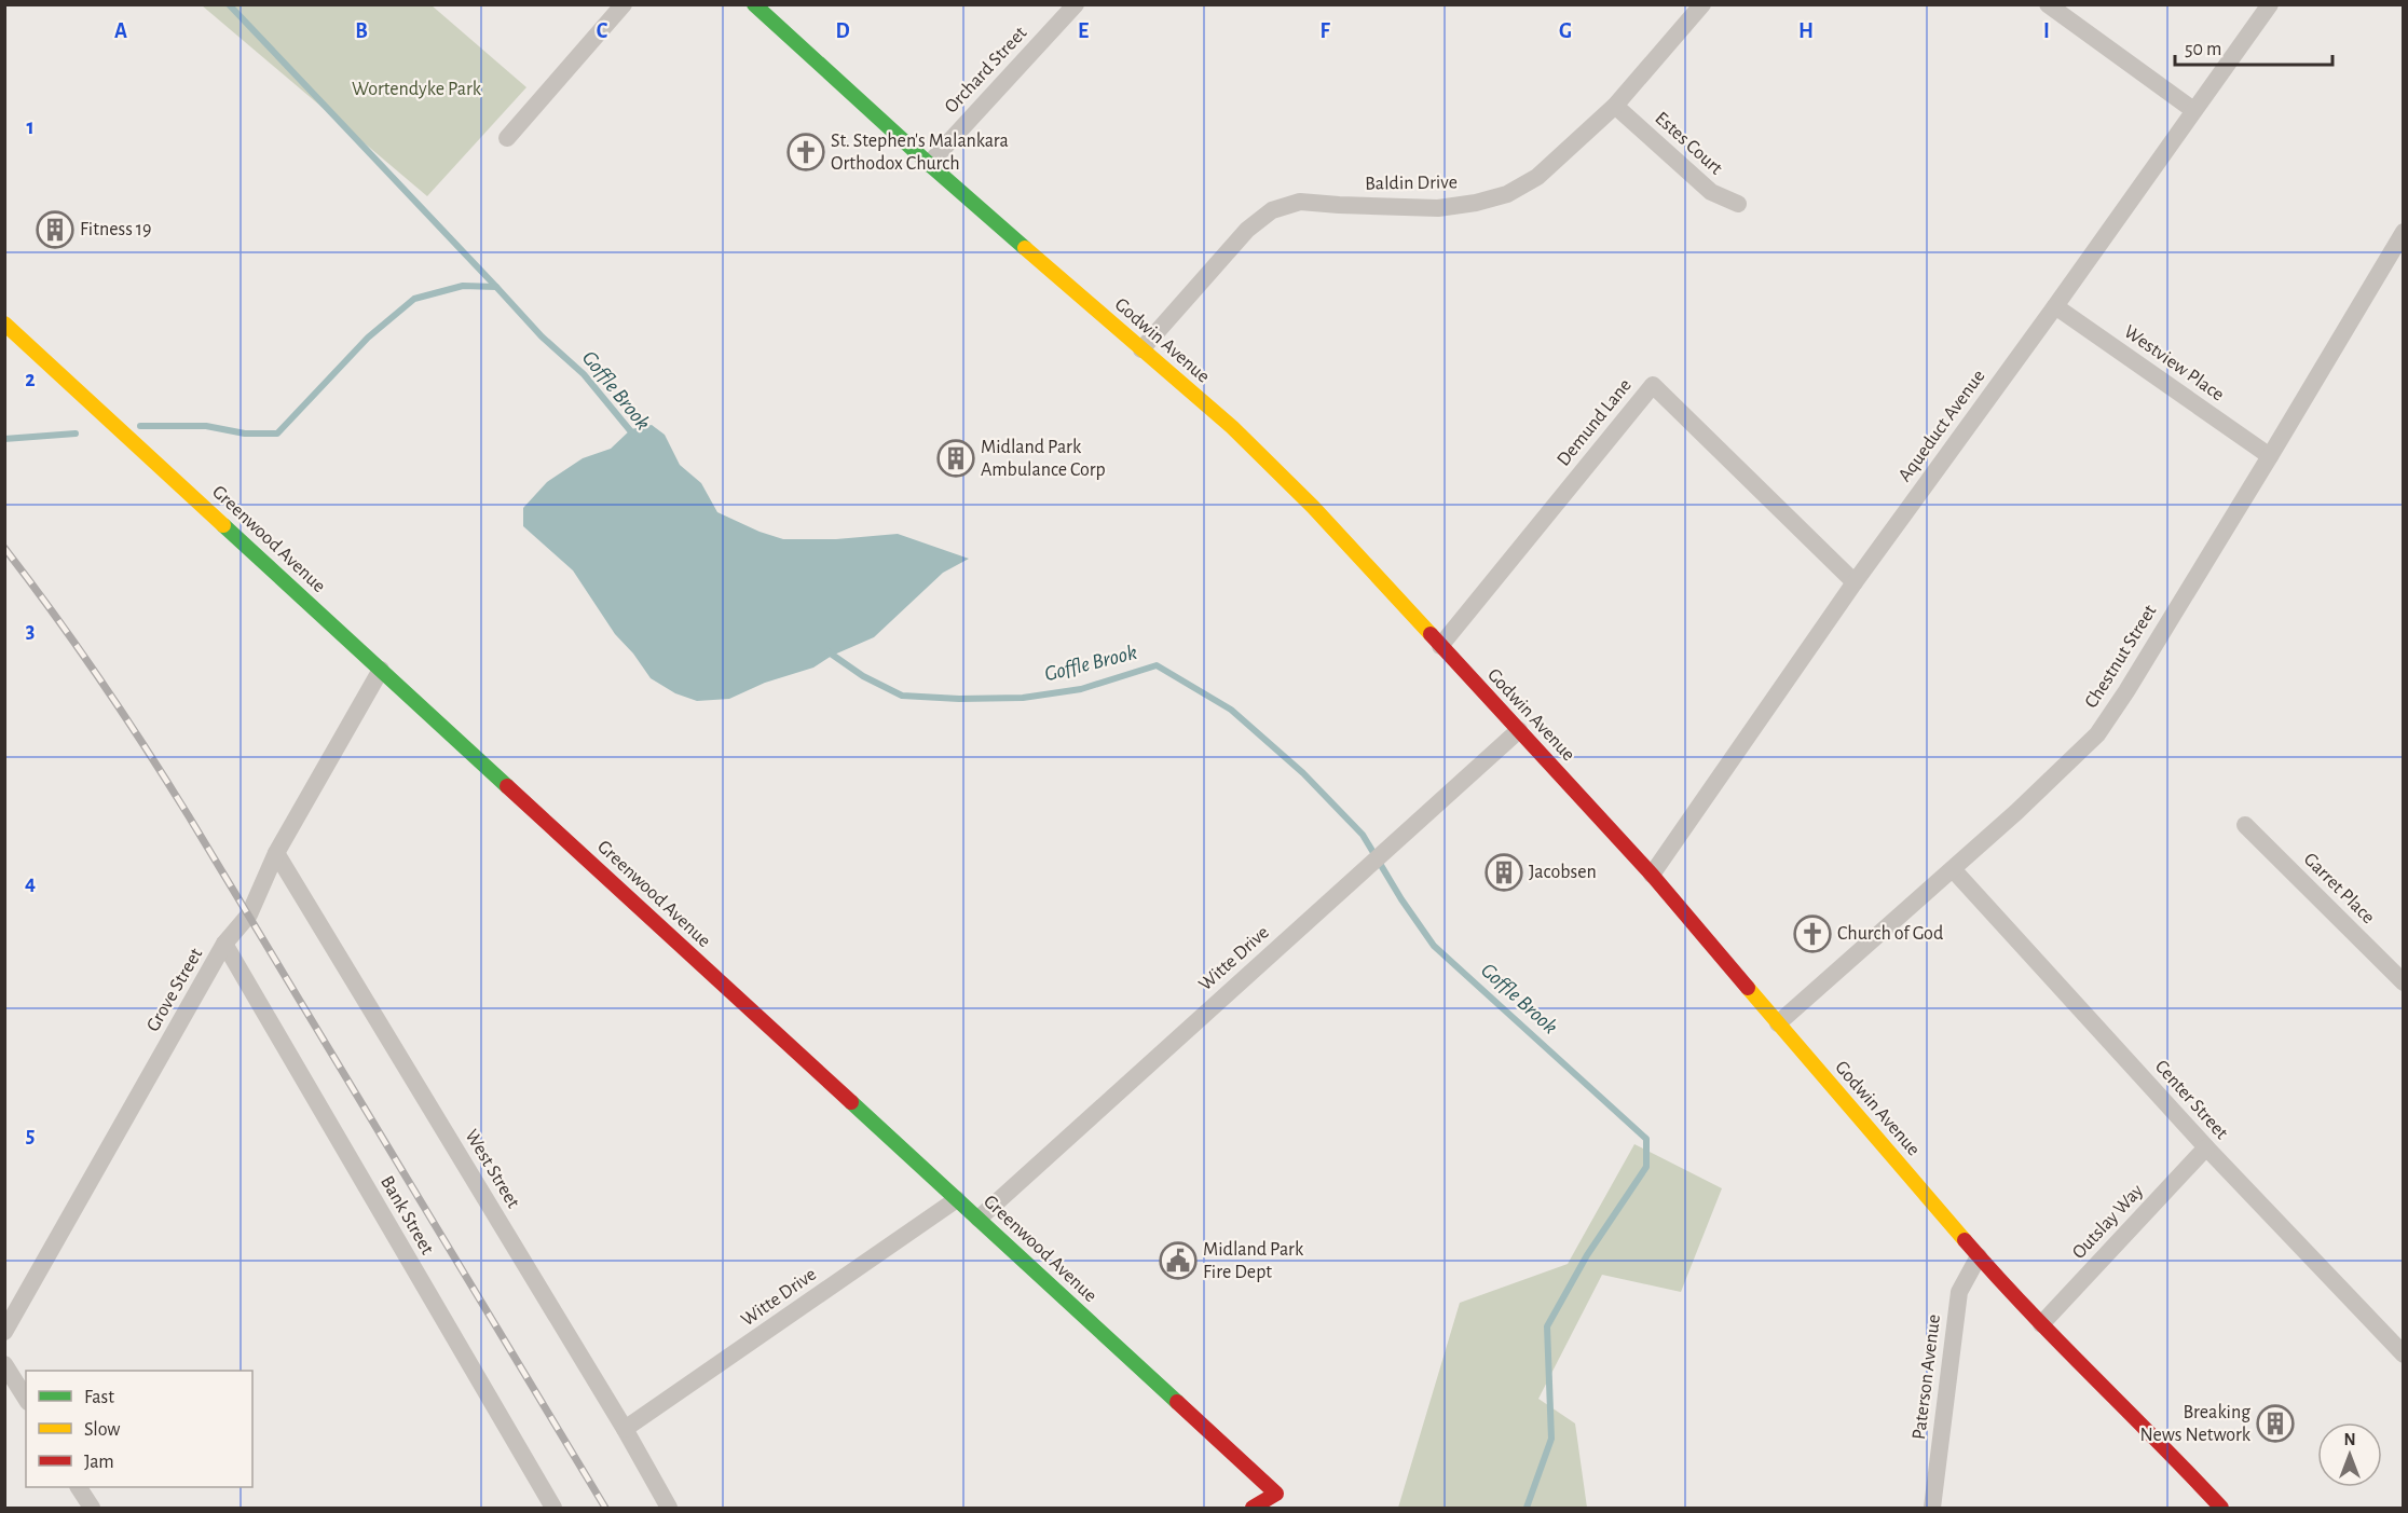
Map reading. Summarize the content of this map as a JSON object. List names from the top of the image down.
{
  "streets": {
    "main road": ["Godwin Avenue", "Greenwood Avenue"],
    "street": [
      "Orchard Street",
      "Estes Court",
      "Baldin Drive",
      "Westview Place",
      "Demund Lane",
      "Aqueduct Avenue",
      "Chestnut Street",
      "Garret Place",
      "Witte Drive",
      "Grove Street",
      "Center Street",
      "West Street",
      "Bank Street",
      "Outslay Way",
      "Paterson Avenue"
    ]
  },
  "crossings": [
    ["Orchard Street", "Godwin Avenue"],
    ["Estes Court", "Baldin Drive"],
    ["Baldin Drive", "Godwin Avenue"],
    ["Godwin Avenue", "Demund Lane"],
    ["Godwin Avenue", "Aqueduct Avenue"],
    ["Godwin Avenue", "Chestnut Street"],
    ["Godwin Avenue", "Witte Drive"],
    ["Godwin Avenue", "Outslay Way"],
    ["Godwin Avenue", "Paterson Avenue"],
    ["Westview Place", "Aqueduct Avenue"],
    ["Westview Place", "Chestnut Street"],
    ["Demund Lane", "Aqueduct Avenue"],
    ["Greenwood Avenue", "Witte Drive"],
    ["Greenwood Avenue", "Grove Street"],
    ["Chestnut Street", "Center Street"],
    ["Witte Drive", "West Street"],
    ["Grove Street", "West Street"],
    ["Grove Street", "Bank Street"],
    ["Center Street", "Outslay Way"]
  ],
  "water": ["Goffle Brook"],
  "parks": ["Wortendyke Park"],
  "places": {
    "church": ["St. Stephen's Malankara Orthodox Church", "Church of God"],
    "building": [
      "Fitness 19",
      "Midland Park Ambulance Corp",
      "Jacobsen",
      "Breaking News Network"
    ],
    "public building": ["Midland Park Fire Dept"]
  },
  "legend": ["Fast", "Slow", "Jam"],
  "scale_bar": "50 m",
  "north": "top",
  "grid": {
    "columns": [
      "A",
      "B",
      "C",
      "D",
      "E",
      "F",
      "G",
      "H",
      "I"
    ],
    "rows": [
      "1",
      "2",
      "3",
      "4",
      "5"
    ]
  }
}
